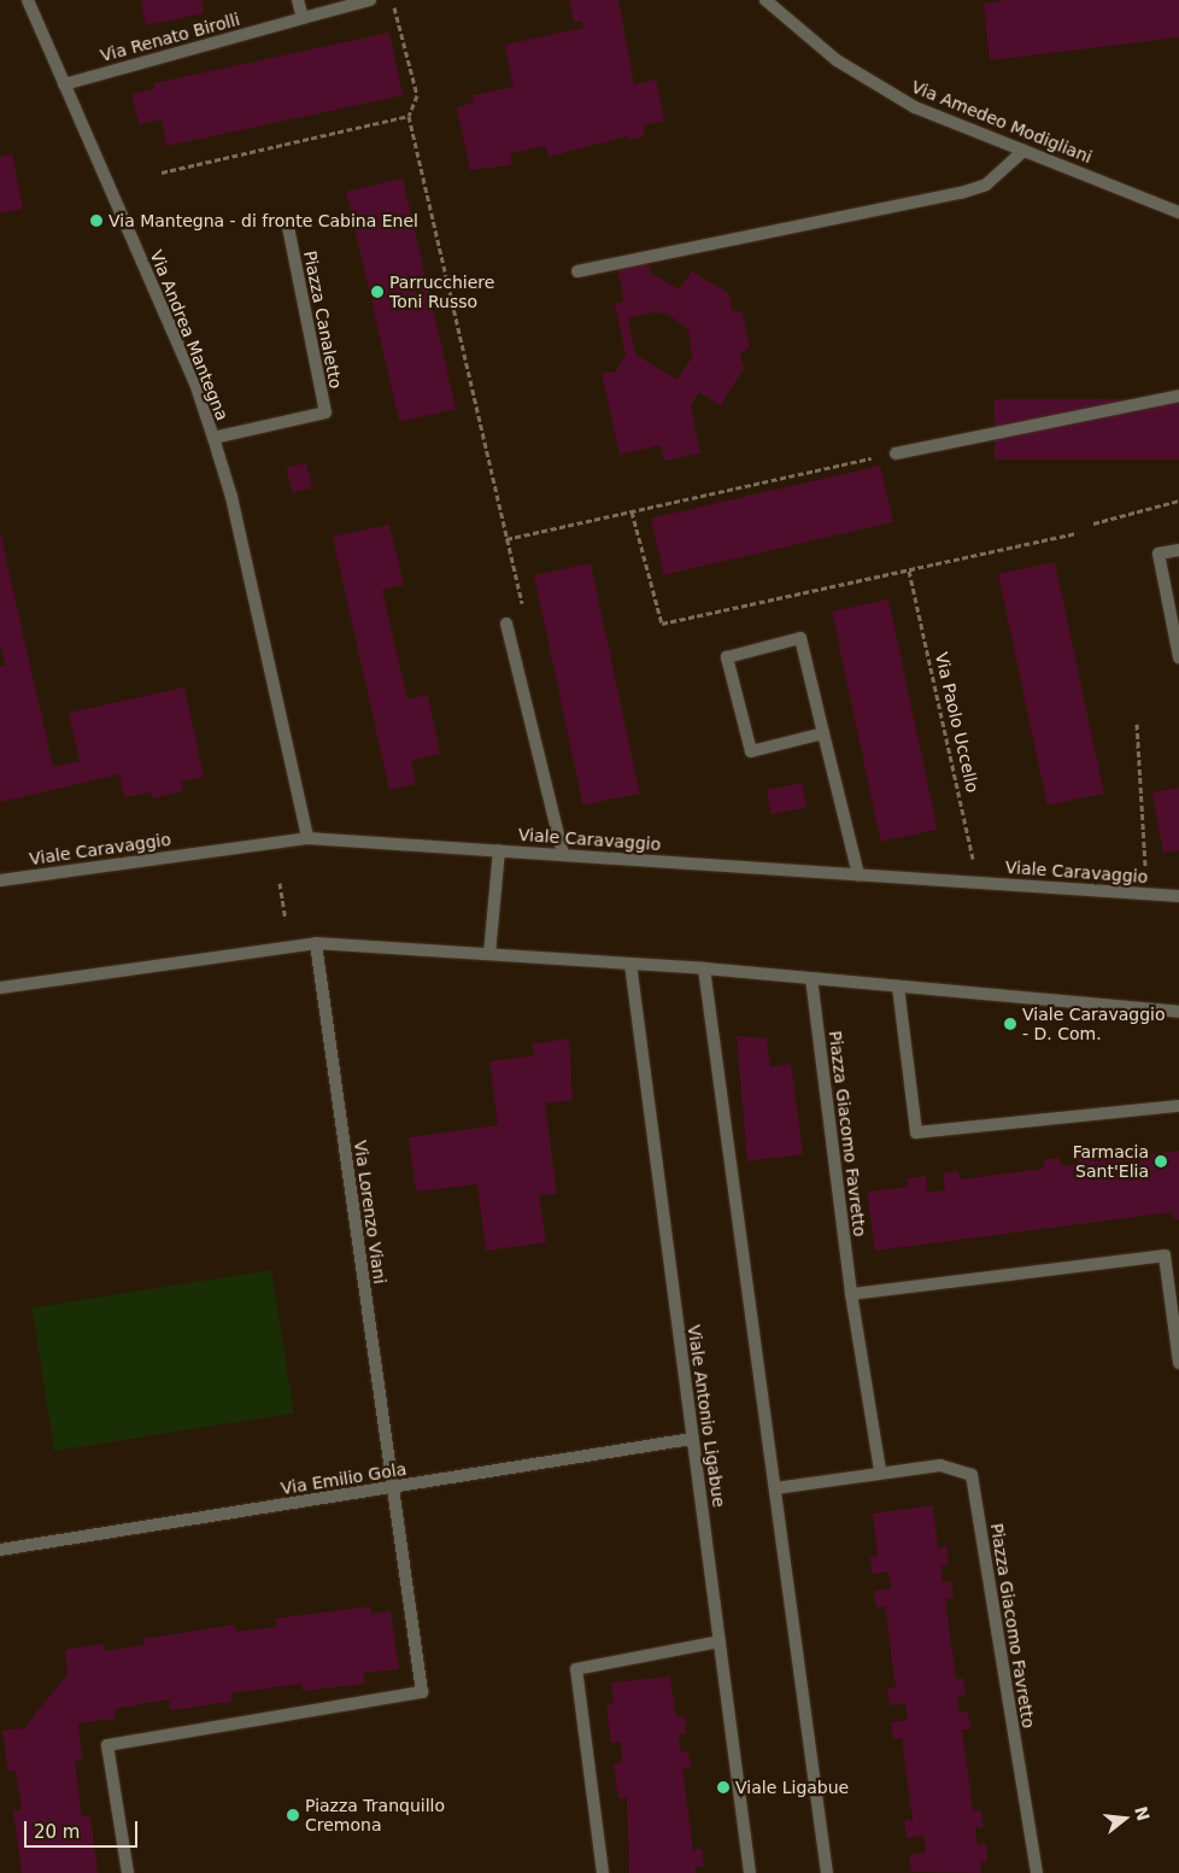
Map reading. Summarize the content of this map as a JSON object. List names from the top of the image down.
{
  "streets": {
    "street": [
      "Via Renato Birolli",
      "Via Amedeo Modigliani",
      "Piazza Canaletto",
      "Via Andrea Mantegna",
      "Viale Caravaggio",
      "Piazza Giacomo Favretto",
      "Via Lorenzo Viani",
      "Viale Antonio Ligabue",
      "Via Emilio Gola"
    ],
    "path": ["Via Paolo Uccello"]
  },
  "crossings": [
    ["Via Renato Birolli", "Via Andrea Mantegna"],
    ["Piazza Canaletto", "Via Andrea Mantegna"],
    ["Via Andrea Mantegna", "Viale Caravaggio"],
    ["Via Paolo Uccello", "Viale Caravaggio"],
    ["Via Lorenzo Viani", "Via Emilio Gola"],
    ["Viale Antonio Ligabue", "Via Emilio Gola"]
  ],
  "places": [
    "Via Mantegna - di fronte Cabina Enel",
    "Parrucchiere Toni Russo",
    "Viale Caravaggio - D. Com.",
    "Farmacia Sant'Elia",
    "Viale Ligabue",
    "Piazza Tranquillo Cremona"
  ],
  "scale_bar": "20 m",
  "north": "right"
}
